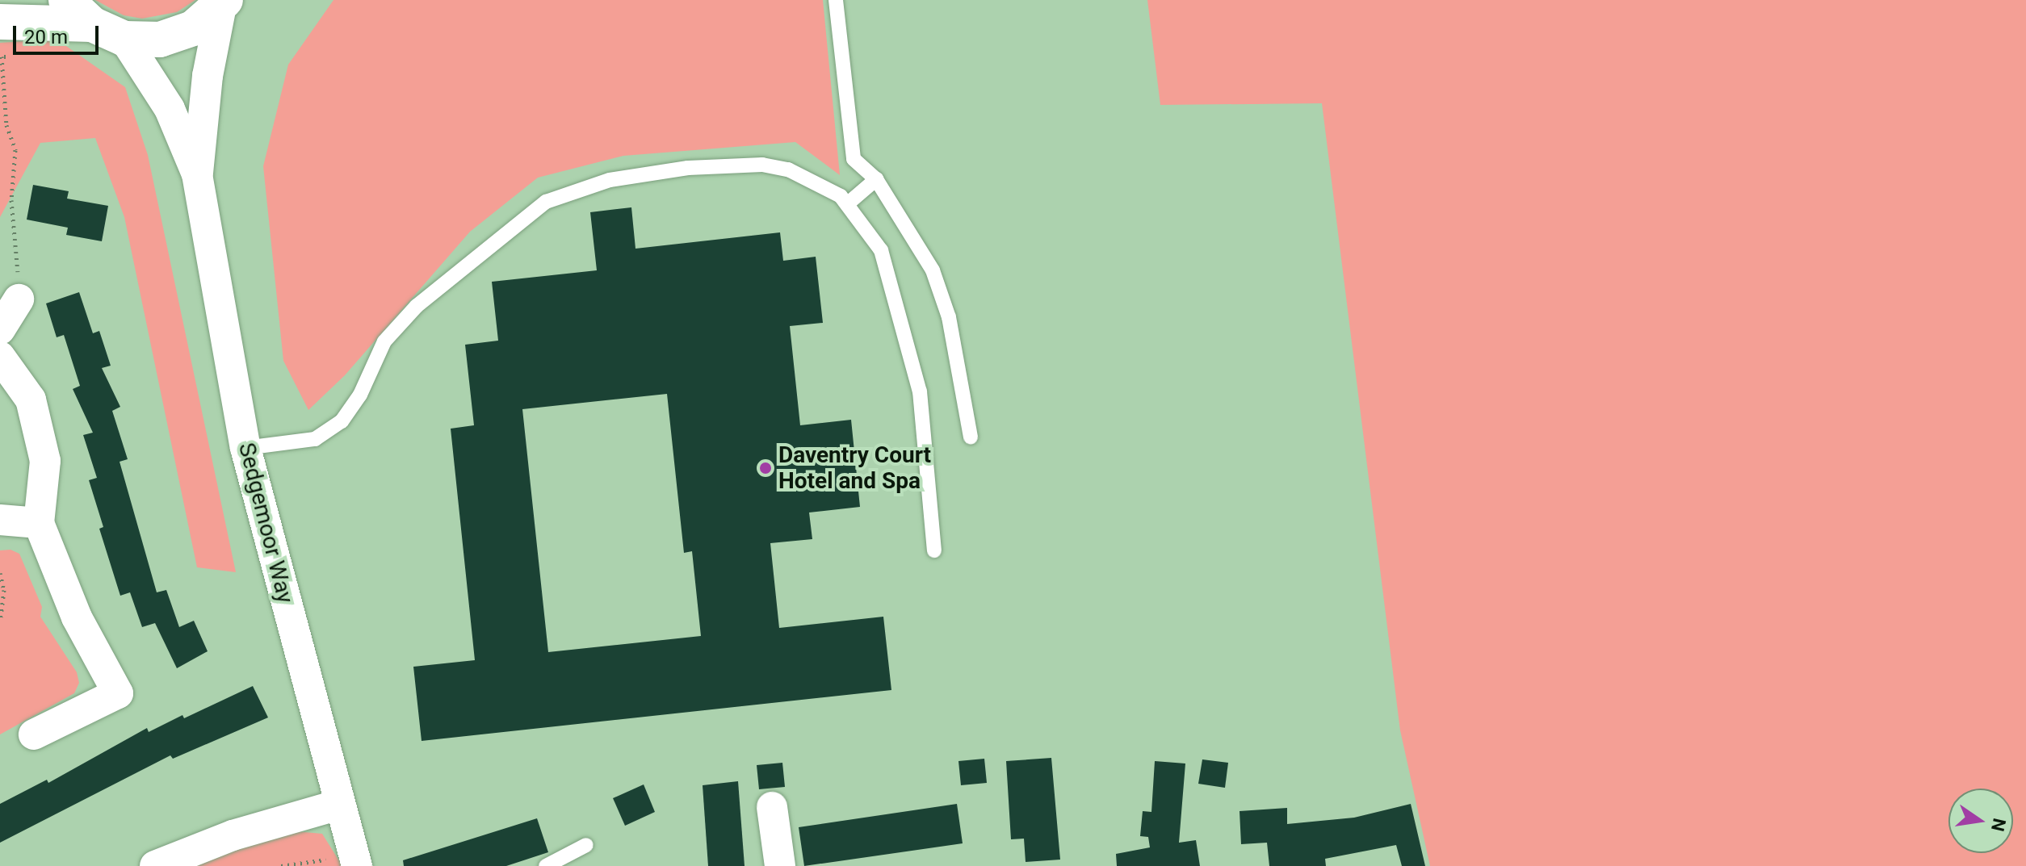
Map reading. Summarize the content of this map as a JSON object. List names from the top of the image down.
{
  "streets": {
    "street": ["Sedgemoor Way"]
  },
  "places": ["Daventry Court Hotel and Spa"],
  "scale_bar": "20 m",
  "north": "right"
}
